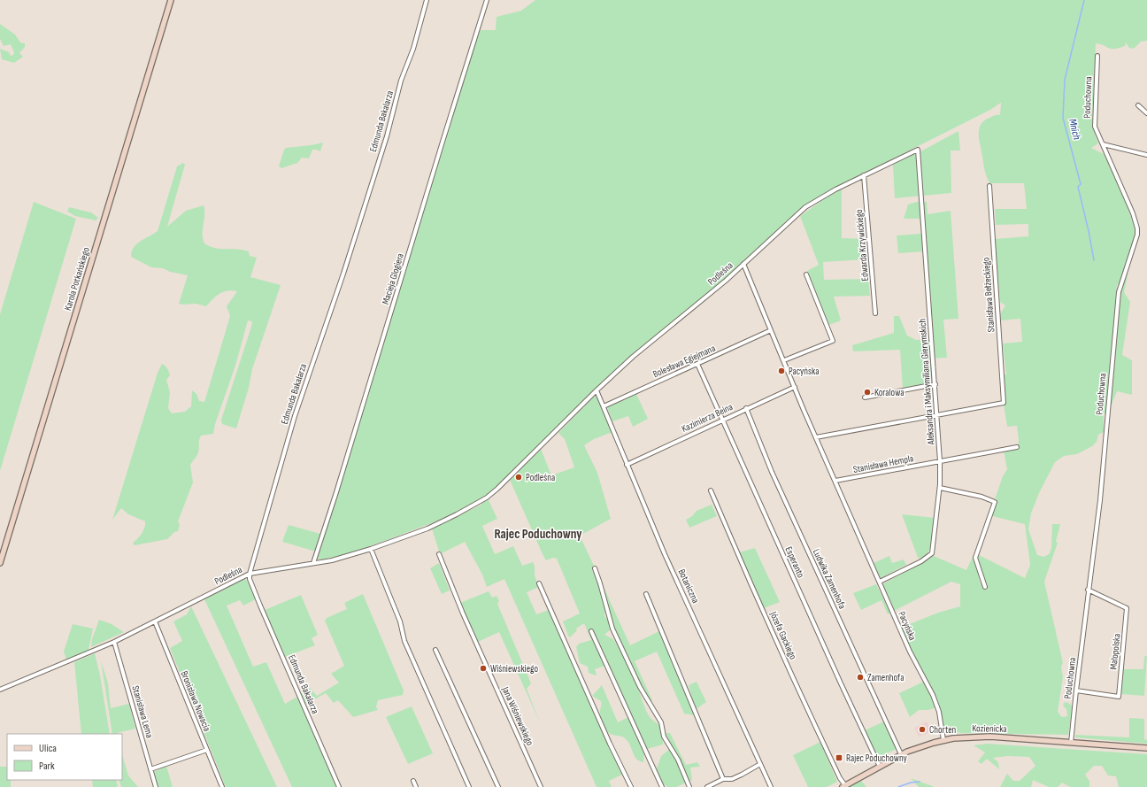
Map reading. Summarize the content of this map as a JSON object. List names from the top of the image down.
{
  "streets": {
    "street": [
      "Poduchowna",
      "Edmunda Bakalarza",
      "Edwarda Krzywickiego",
      "Podleśna",
      "Karola Potkańskiego",
      "Macieja Glogiera",
      "Stanisława Bełżeckiego",
      "Bolesława Egiejmana",
      "Aleksandra i Maksymiliana Gierymskich",
      "Kazimierza Beina",
      "Stanisława Hempla",
      "Esperanto",
      "Ludwika Zamenhofa",
      "Botaniczna",
      "Pacyńska",
      "Józefa Gackiego",
      "Małopolska",
      "Bronisława Nowacia",
      "Stanisława Lema",
      "Jana Wiśniewskiego",
      "Kozienicka"
    ]
  },
  "crossings": [
    ["Poduchowna", "Małopolska"],
    ["Poduchowna", "Kozienicka"],
    ["Edmunda Bakalarza", "Podleśna"],
    ["Edwarda Krzywickiego", "Podleśna"],
    ["Podleśna", "Macieja Glogiera"],
    ["Podleśna", "Aleksandra i Maksymiliana Gierymskich"],
    ["Podleśna", "Botaniczna"],
    ["Podleśna", "Pacyńska"],
    ["Podleśna", "Bronisława Nowacia"],
    ["Podleśna", "Stanisława Lema"],
    ["Stanisława Bełżeckiego", "Aleksandra i Maksymiliana Gierymskich"],
    ["Bolesława Egiejmana", "Esperanto"],
    ["Bolesława Egiejmana", "Botaniczna"],
    ["Bolesława Egiejmana", "Pacyńska"],
    ["Aleksandra i Maksymiliana Gierymskich", "Stanisława Hempla"],
    ["Aleksandra i Maksymiliana Gierymskich", "Pacyńska"],
    ["Kazimierza Beina", "Esperanto"],
    ["Kazimierza Beina", "Ludwika Zamenhofa"],
    ["Kazimierza Beina", "Botaniczna"],
    ["Kazimierza Beina", "Pacyńska"],
    ["Stanisława Hempla", "Pacyńska"],
    ["Esperanto", "Kozienicka"],
    ["Ludwika Zamenhofa", "Kozienicka"],
    ["Pacyńska", "Kozienicka"],
    ["Józefa Gackiego", "Kozienicka"]
  ],
  "districts": ["Rajec Poduchowny"],
  "water": ["Mnich"],
  "places": {
    "other": [
      "Pacyńska",
      "Koralowa",
      "Podleśna",
      "Wiśniewskiego",
      "Zamenhofa",
      "Chorten"
    ],
    "transit": ["Rajec Poduchowny"]
  },
  "legend": ["Ulica", "Park"]
}
